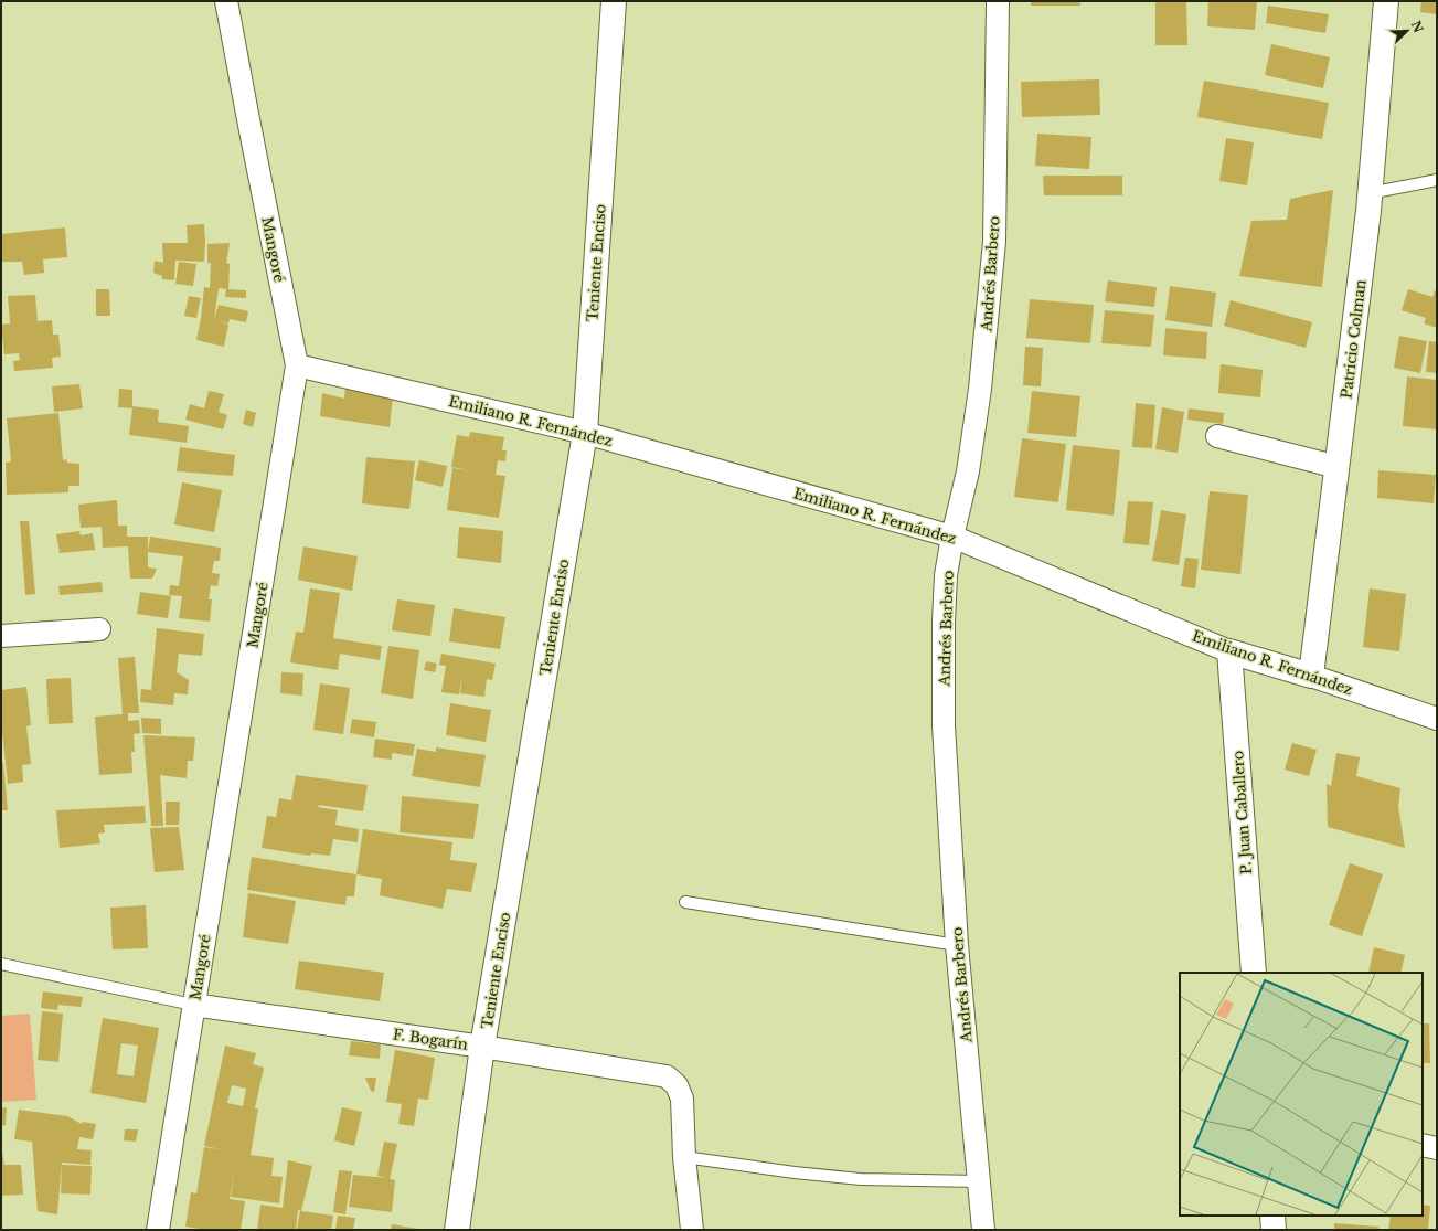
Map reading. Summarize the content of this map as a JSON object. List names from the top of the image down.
{
  "streets": {
    "street": [
      "Mangoré",
      "Teniente Enciso",
      "Andrés Barbero",
      "Patricio Colman",
      "Emiliano R. Fernández",
      "P. Juan Caballero",
      "F. Bogarín"
    ]
  },
  "crossings": [
    ["Mangoré", "Emiliano R. Fernández"],
    ["Mangoré", "F. Bogarín"],
    ["Teniente Enciso", "Emiliano R. Fernández"],
    ["Teniente Enciso", "F. Bogarín"],
    ["Andrés Barbero", "Emiliano R. Fernández"],
    ["Patricio Colman", "Emiliano R. Fernández"],
    ["Emiliano R. Fernández", "P. Juan Caballero"]
  ],
  "north": "top right"
}
